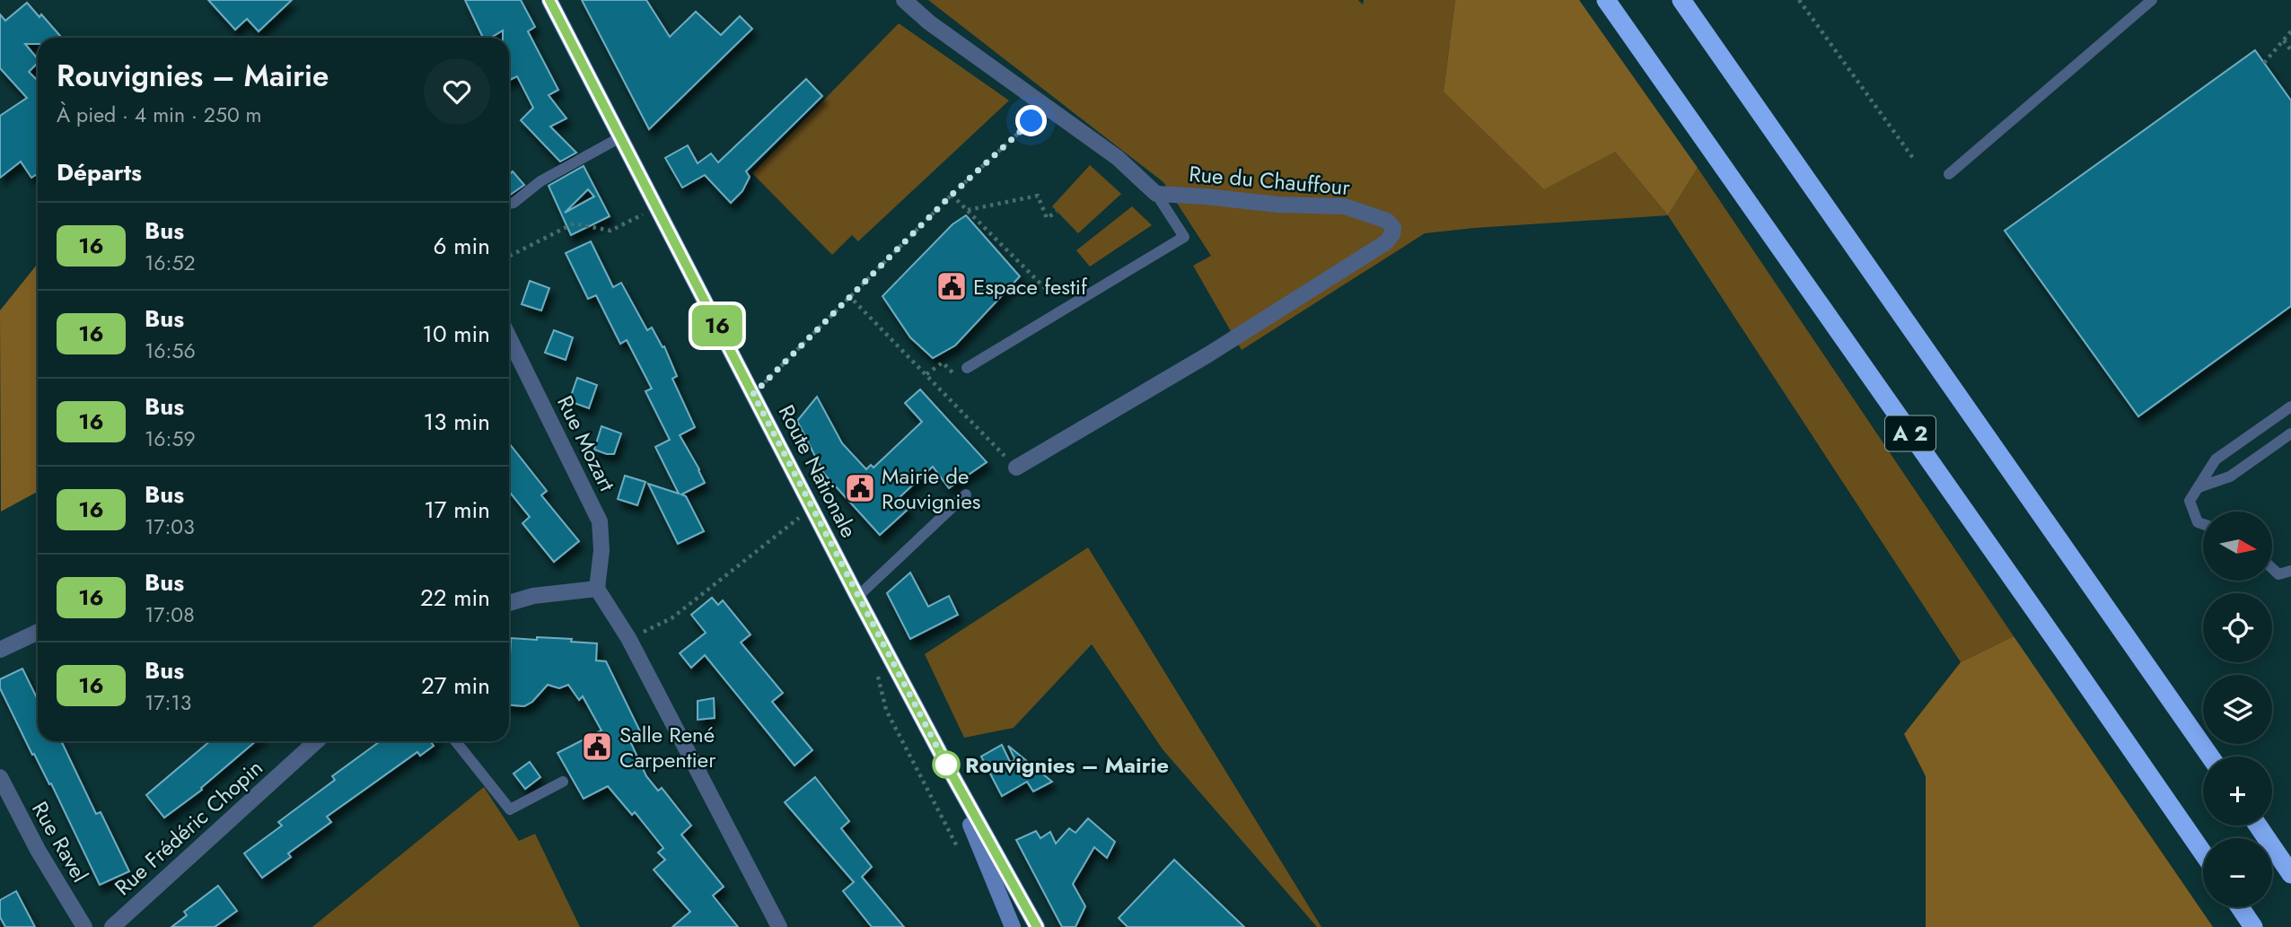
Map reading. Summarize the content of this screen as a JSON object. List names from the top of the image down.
{
  "streets": {
    "highway": ["A 2"],
    "main road": ["Route Nationale"],
    "street": [
      "Rue du Chauffour",
      "Rue Mozart",
      "Rue Frédéric Chopin",
      "Rue Ravel"
    ]
  },
  "places": {
    "public building": ["Espace festif", "Mairie de Rouvignies", "Salle René Carpentier"],
    "other": ["Rouvignies – Mairie"]
  },
  "lines": ["bus line 16"],
  "north": "right",
  "page": {
    "on_map": "16",
    "heading": [
      ["Rouvignies – Mairie", "À pied · 4 min · 250 m"],
      "Départs"
    ],
    "list": [
      {
        "mark": "16",
        "name": "Bus",
        "note": "16:52",
        "value": "6 min"
      },
      {
        "mark": "16",
        "name": "Bus",
        "note": "16:56",
        "value": "10 min"
      },
      {
        "mark": "16",
        "name": "Bus",
        "note": "16:59",
        "value": "13 min"
      },
      {
        "mark": "16",
        "name": "Bus",
        "note": "17:03",
        "value": "17 min"
      },
      {
        "mark": "16",
        "name": "Bus",
        "note": "17:08",
        "value": "22 min"
      },
      {
        "mark": "16",
        "name": "Bus",
        "note": "17:13",
        "value": "27 min"
      }
    ],
    "map_buttons": ["+", "−"]
  }
}
